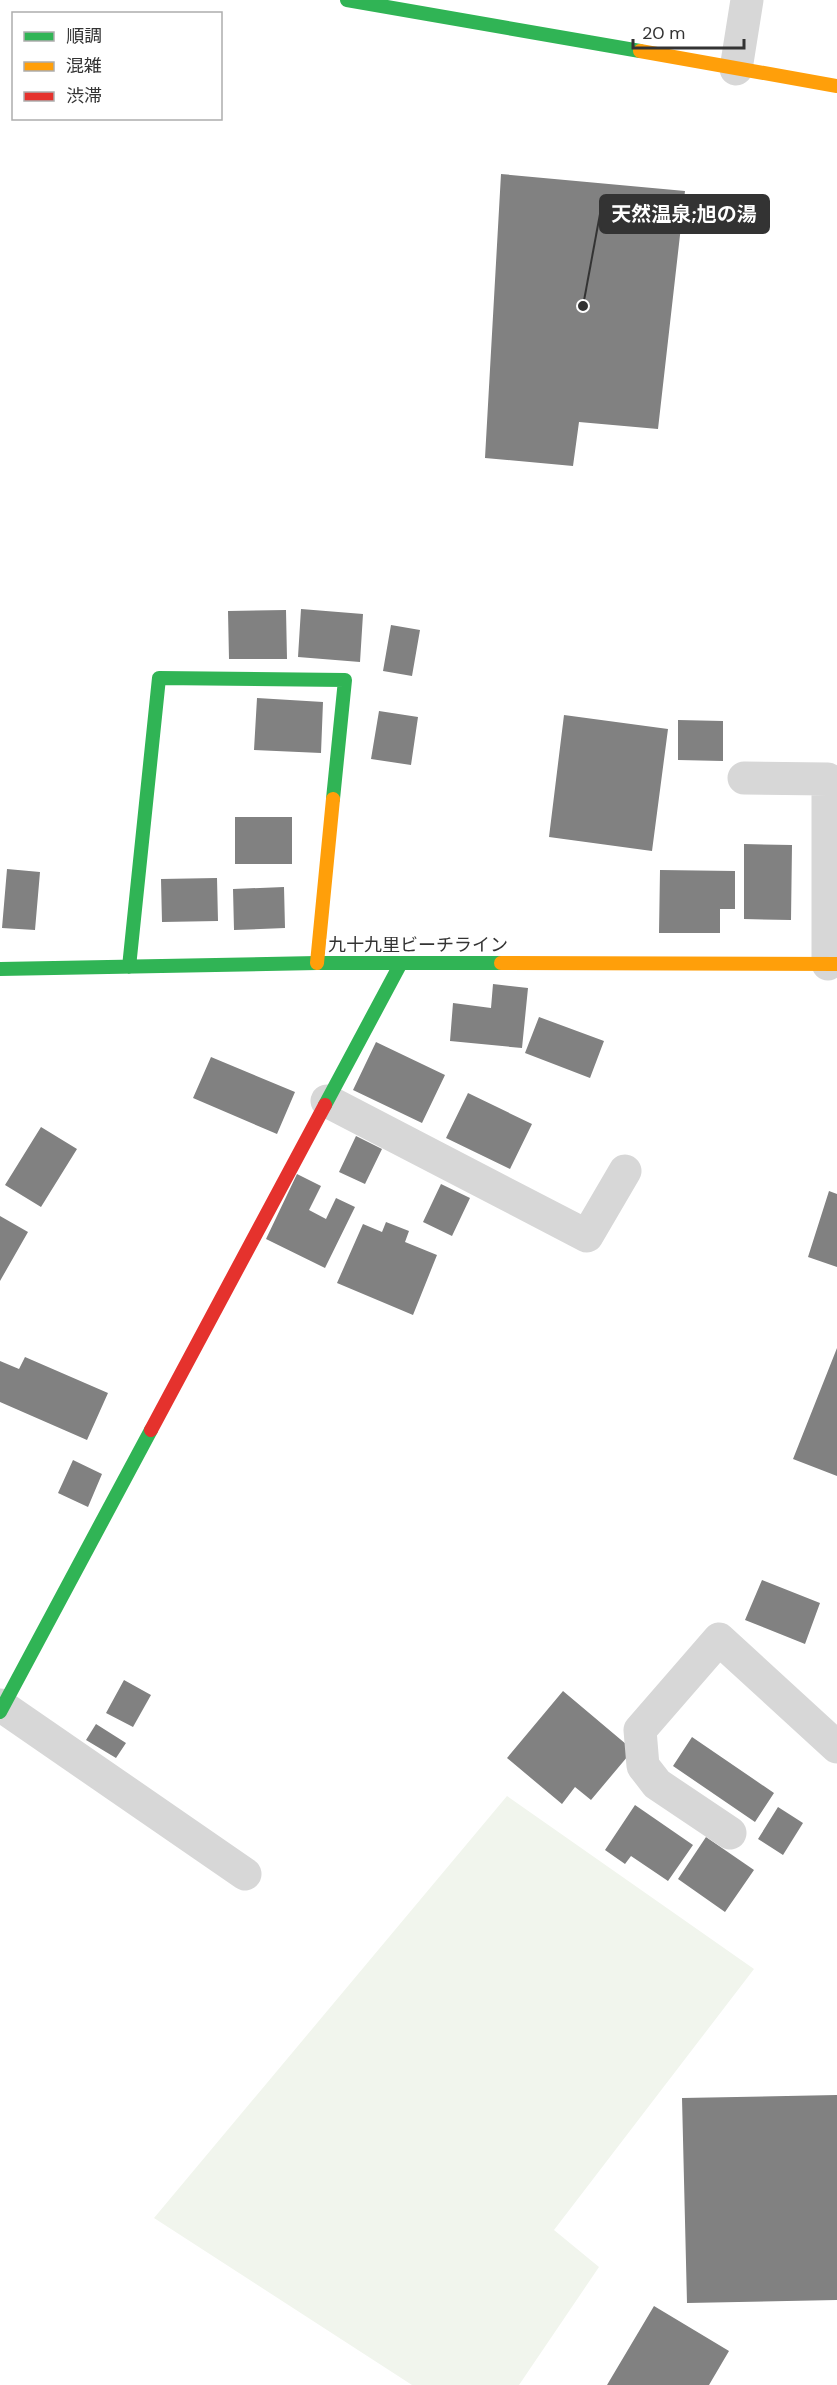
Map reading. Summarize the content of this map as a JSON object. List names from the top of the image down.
{
  "streets": {
    "street": ["九十九里ビーチライン"]
  },
  "places": ["天然温泉;旭の湯"],
  "legend": ["順調", "混雑", "渋滞"],
  "scale_bar": "20 m"
}
